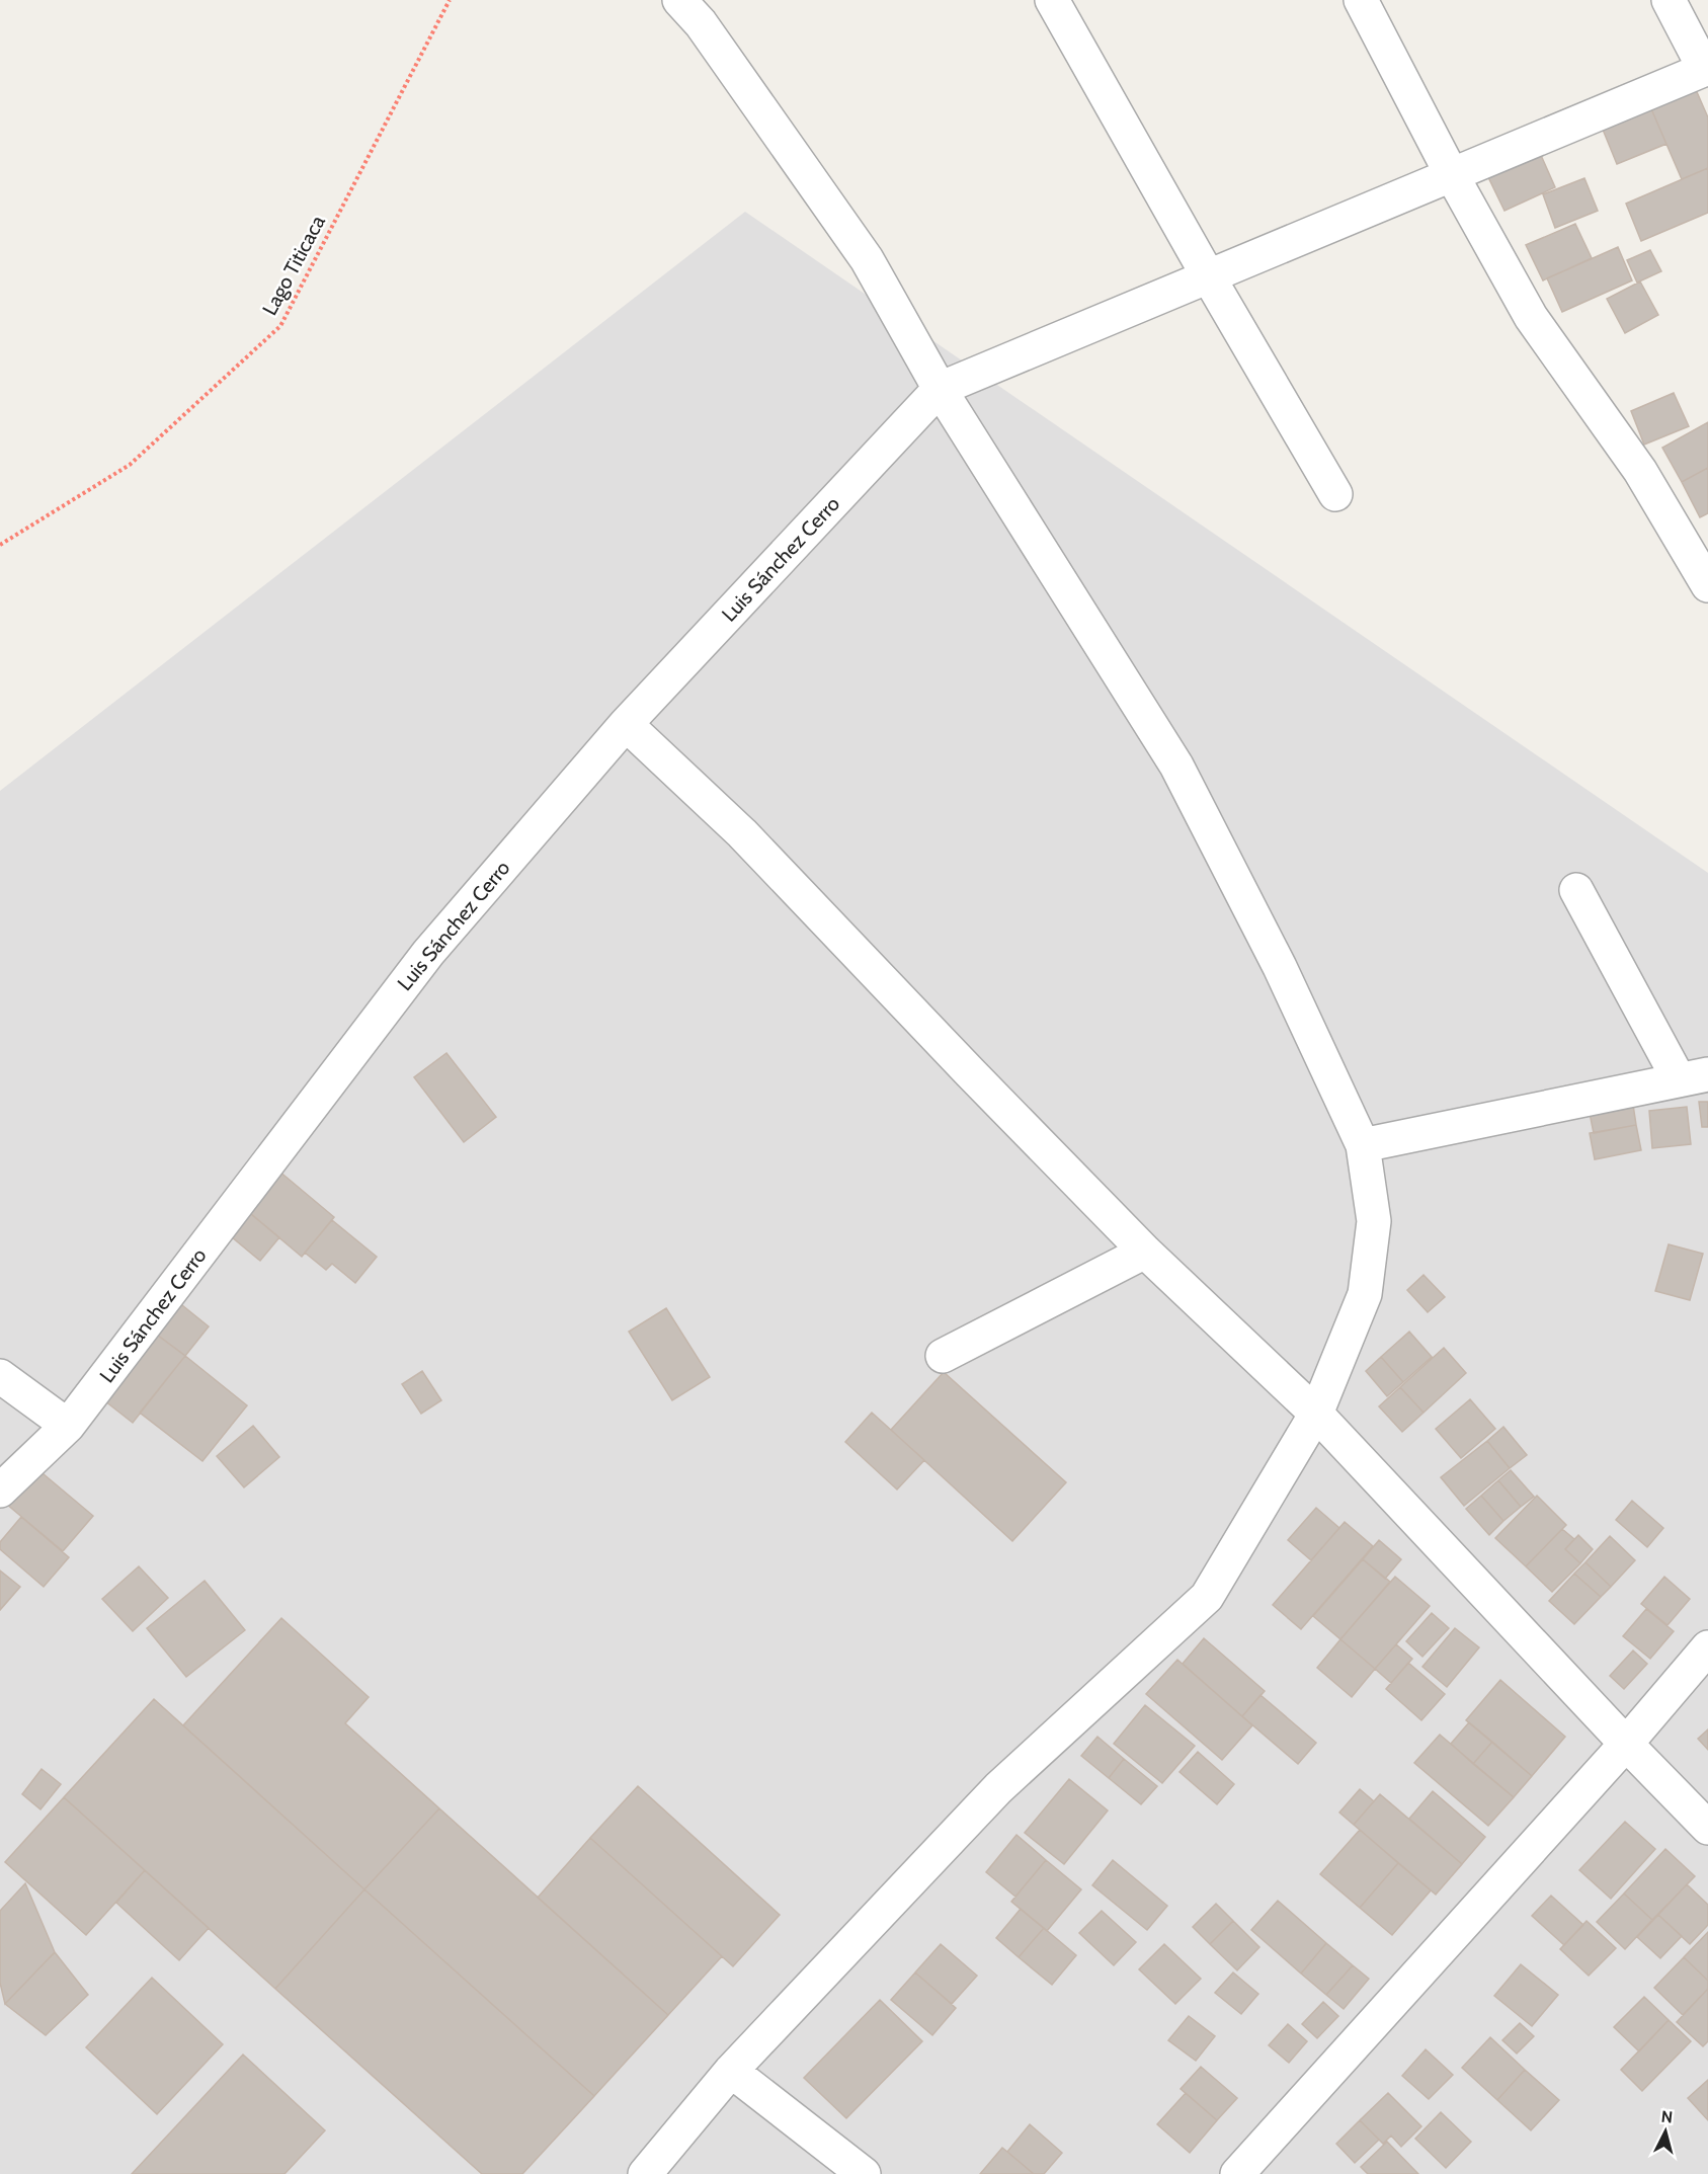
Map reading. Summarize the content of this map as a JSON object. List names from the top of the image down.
{
  "streets": {
    "street": ["Luis Sánchez Cerro"],
    "path": ["Lago Titicaca"]
  },
  "north": "top"
}
